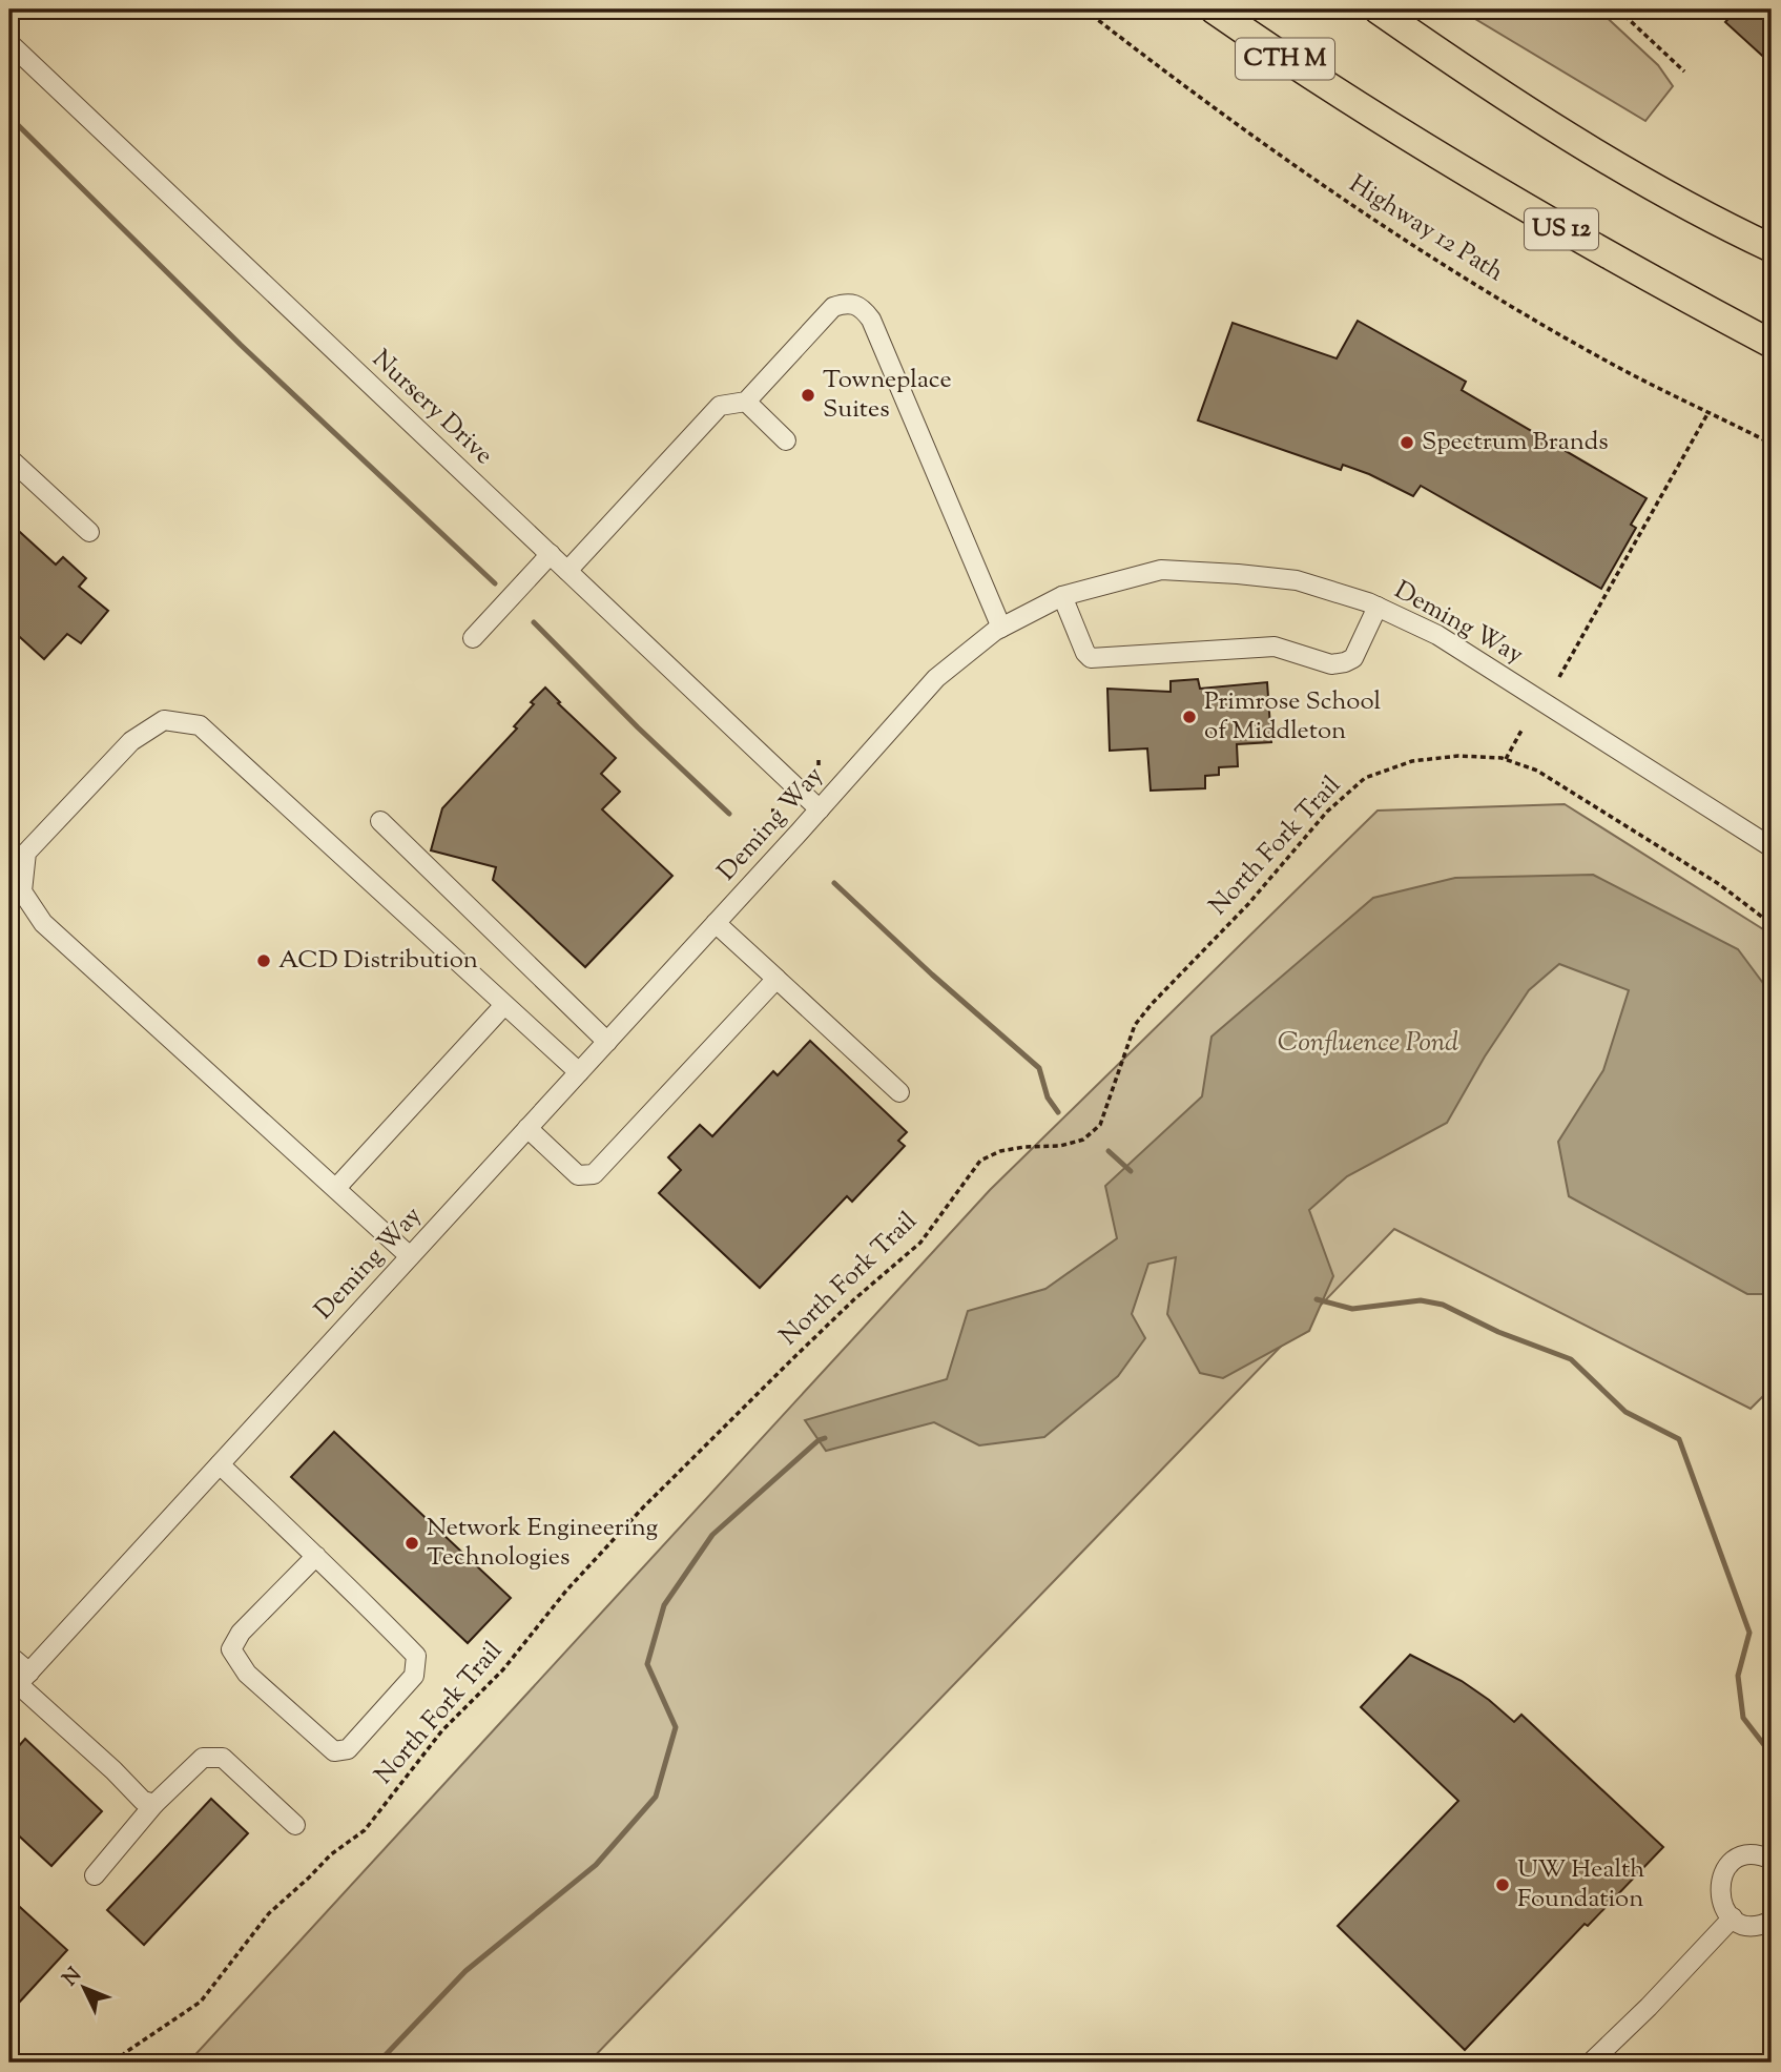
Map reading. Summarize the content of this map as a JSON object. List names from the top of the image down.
{
  "streets": {
    "highway": ["CTH M", "US 12"],
    "street": ["Nursery Drive", "Deming Way"],
    "path": ["Highway 12 Path", "North Fork Trail"]
  },
  "crossings": [
    ["CTH M", "US 12"],
    ["Nursery Drive", "Deming Way"]
  ],
  "water": ["Confluence Pond"],
  "places": [
    "Towneplace Suites",
    "Spectrum Brands",
    "Primrose School of Middleton",
    "ACD Distribution",
    "Network Engineering Technologies",
    "UW Health Foundation"
  ],
  "north": "top left"
}
